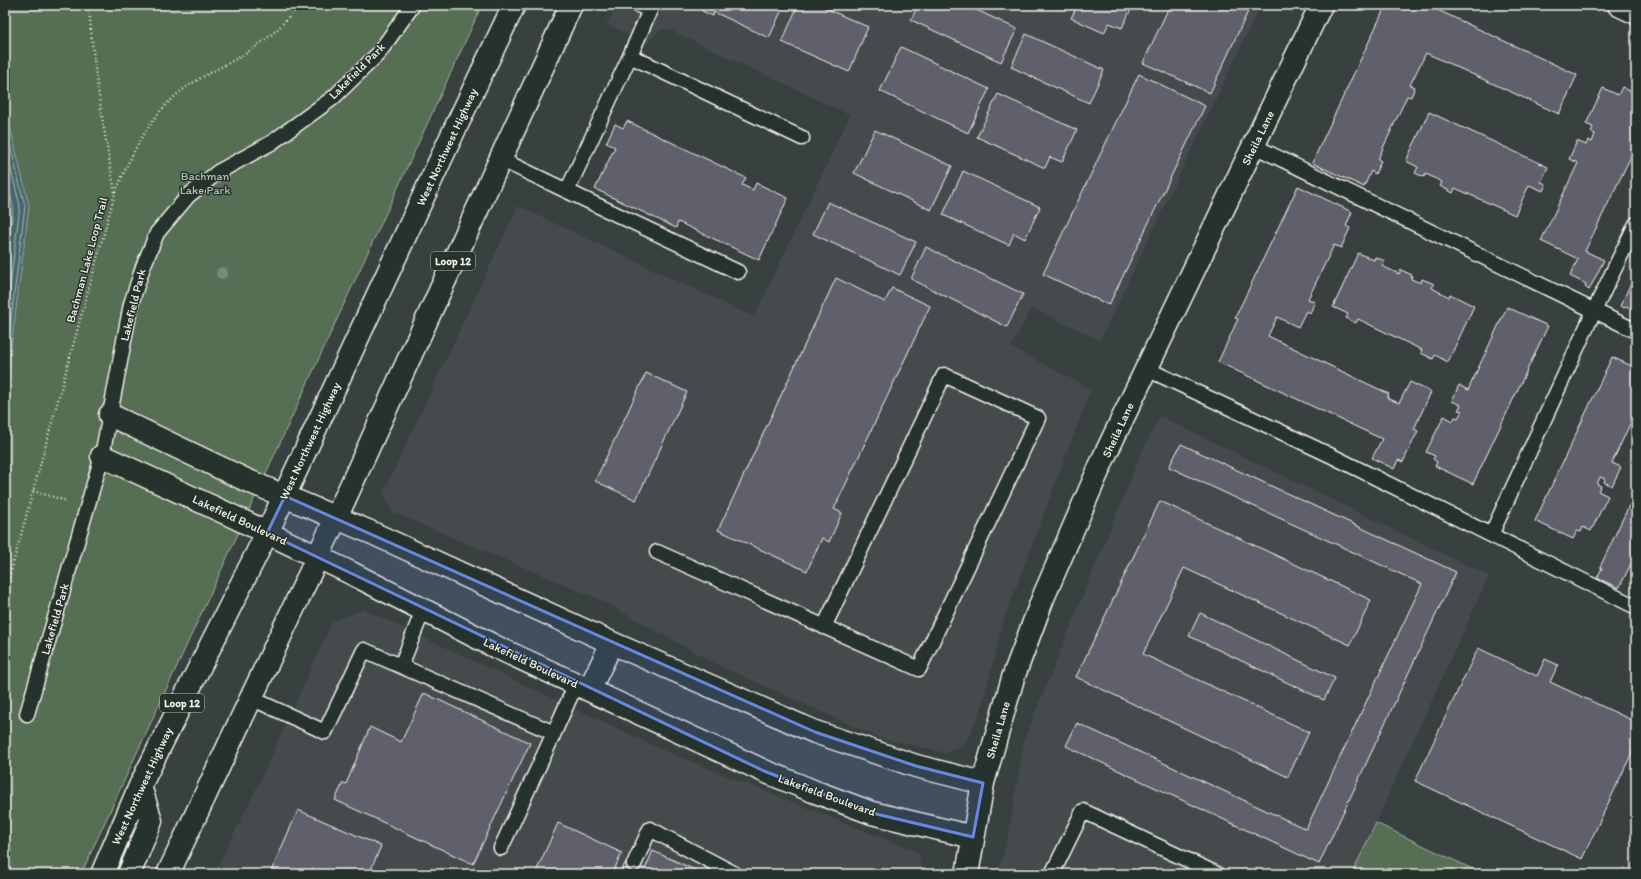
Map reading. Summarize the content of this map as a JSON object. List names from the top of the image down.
{
  "streets": {
    "street": [
      "Sheila Lane",
      "West Northwest Highway",
      "Loop 12",
      "Lakefield Boulevard"
    ],
    "lane": ["Lakefield Park"],
    "path": ["Bachman Lake Loop Trail"]
  },
  "crossings": [
    ["Lakefield Park", "Lakefield Boulevard"],
    ["Sheila Lane", "Lakefield Boulevard"],
    ["West Northwest Highway", "Lakefield Boulevard"],
    ["Loop 12", "Lakefield Boulevard"]
  ],
  "parks": ["Bachman Lake Park"]
}
